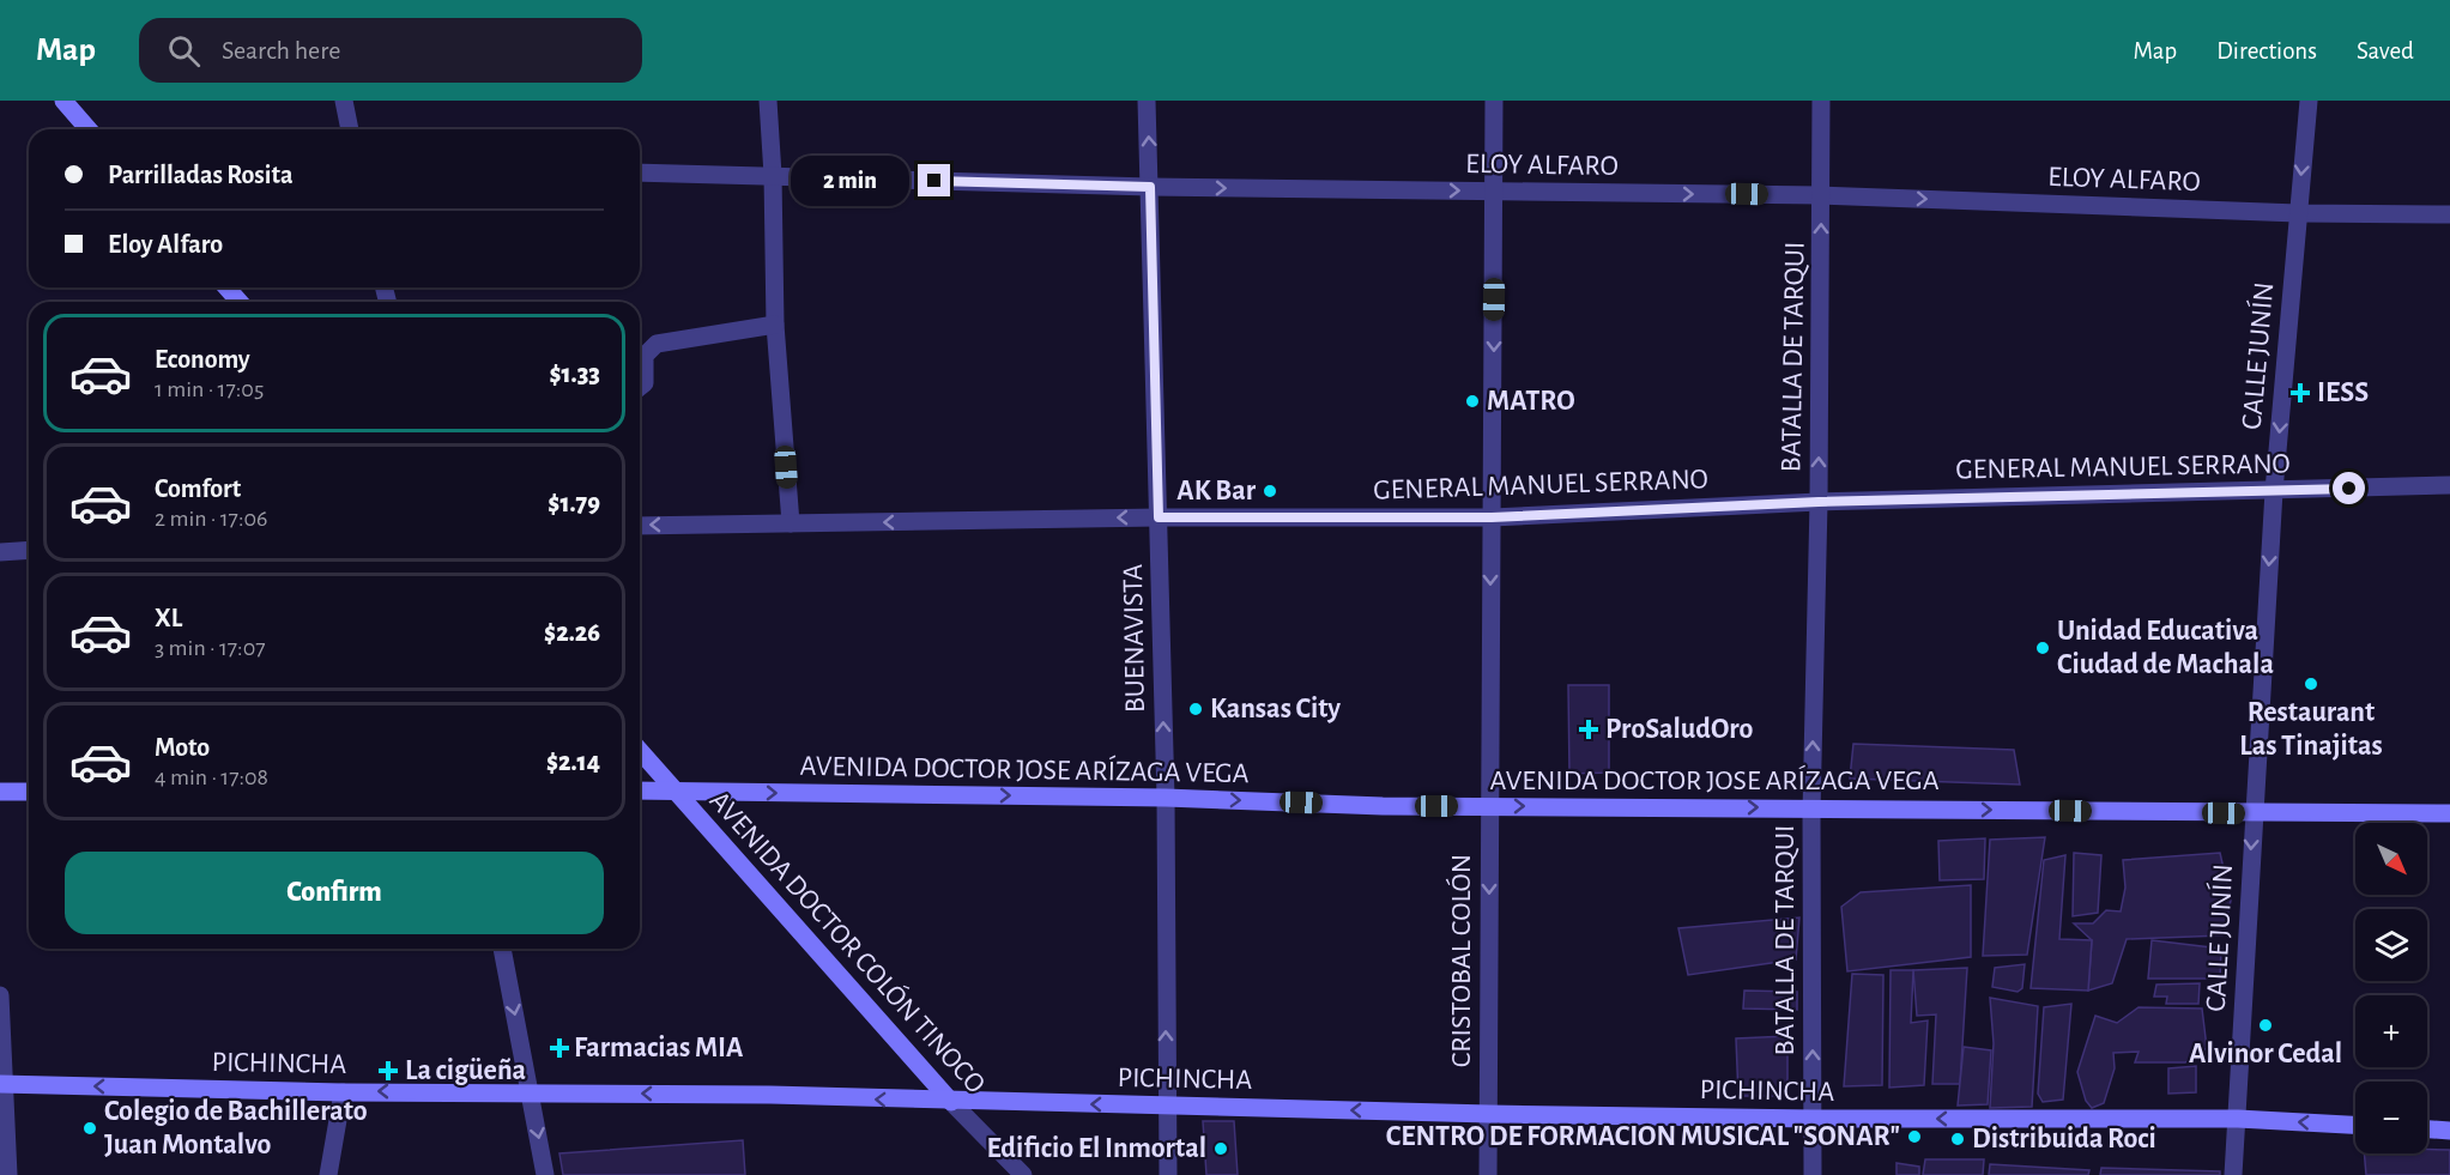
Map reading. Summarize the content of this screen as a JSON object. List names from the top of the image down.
{
  "streets": {
    "main road": ["AVENIDA DOCTOR JOSE ARÍZAGA VEGA", "AVENIDA DOCTOR COLÓN TINOCO", "PICHINCHA"],
    "street": [
      "ELOY ALFARO",
      "CALLE JUNÍN",
      "BATALLA DE TARQUI",
      "GENERAL MANUEL SERRANO",
      "BUENAVISTA",
      "CRISTOBAL COLÓN"
    ]
  },
  "crossings": [
    ["ELOY ALFARO", "CALLE JUNÍN"],
    ["ELOY ALFARO", "BATALLA DE TARQUI"],
    ["ELOY ALFARO", "BUENAVISTA"],
    ["ELOY ALFARO", "CRISTOBAL COLÓN"],
    ["CALLE JUNÍN", "GENERAL MANUEL SERRANO"],
    ["CALLE JUNÍN", "AVENIDA DOCTOR JOSE ARÍZAGA VEGA"],
    ["CALLE JUNÍN", "PICHINCHA"],
    ["BATALLA DE TARQUI", "GENERAL MANUEL SERRANO"],
    ["BATALLA DE TARQUI", "AVENIDA DOCTOR JOSE ARÍZAGA VEGA"],
    ["BATALLA DE TARQUI", "PICHINCHA"],
    ["GENERAL MANUEL SERRANO", "BUENAVISTA"],
    ["GENERAL MANUEL SERRANO", "CRISTOBAL COLÓN"],
    ["BUENAVISTA", "AVENIDA DOCTOR JOSE ARÍZAGA VEGA"],
    ["BUENAVISTA", "PICHINCHA"],
    ["AVENIDA DOCTOR JOSE ARÍZAGA VEGA", "AVENIDA DOCTOR COLÓN TINOCO"],
    ["AVENIDA DOCTOR JOSE ARÍZAGA VEGA", "CRISTOBAL COLÓN"],
    ["AVENIDA DOCTOR COLÓN TINOCO", "PICHINCHA"],
    ["CRISTOBAL COLÓN", "PICHINCHA"]
  ],
  "one_way": [
    "ELOY ALFARO",
    "CALLE JUNÍN",
    "BATALLA DE TARQUI",
    "BUENAVISTA",
    "AVENIDA DOCTOR JOSE ARÍZAGA VEGA",
    "CRISTOBAL COLÓN",
    "PICHINCHA"
  ],
  "places": {
    "health": [
      "IESS",
      "ProSaludOro",
      "Farmacias MIA",
      "La cigüeña"
    ],
    "other": [
      "MATRO",
      "AK Bar",
      "Unidad Educativa Ciudad de Machala",
      "Restaurant Las Tinajitas",
      "Kansas City",
      "Alvinor Cedal",
      "Colegio de Bachillerato Juan Montalvo",
      "CENTRO DE FORMACION MUSICAL \"SONAR\"",
      "Distribuida Roci",
      "Edificio El Inmortal"
    ]
  },
  "north": "bottom right",
  "page": {
    "header": "Map",
    "search": "Search here",
    "nav": ["Map", "Directions", "Saved"],
    "banner": ["Parrilladas Rosita", "Eloy Alfaro"],
    "bubble": "2 min",
    "list": [
      {
        "name": "Economy",
        "note": "1 min · 17:05",
        "value": "$1.33"
      },
      {
        "name": "Comfort",
        "note": "2 min · 17:06",
        "value": "$1.79"
      },
      {
        "name": "XL",
        "note": "3 min · 17:07",
        "value": "$2.26"
      },
      {
        "name": "Moto",
        "note": "4 min · 17:08",
        "value": "$2.14"
      }
    ],
    "map_buttons": ["+", "−"],
    "buttons": "Confirm"
  }
}
